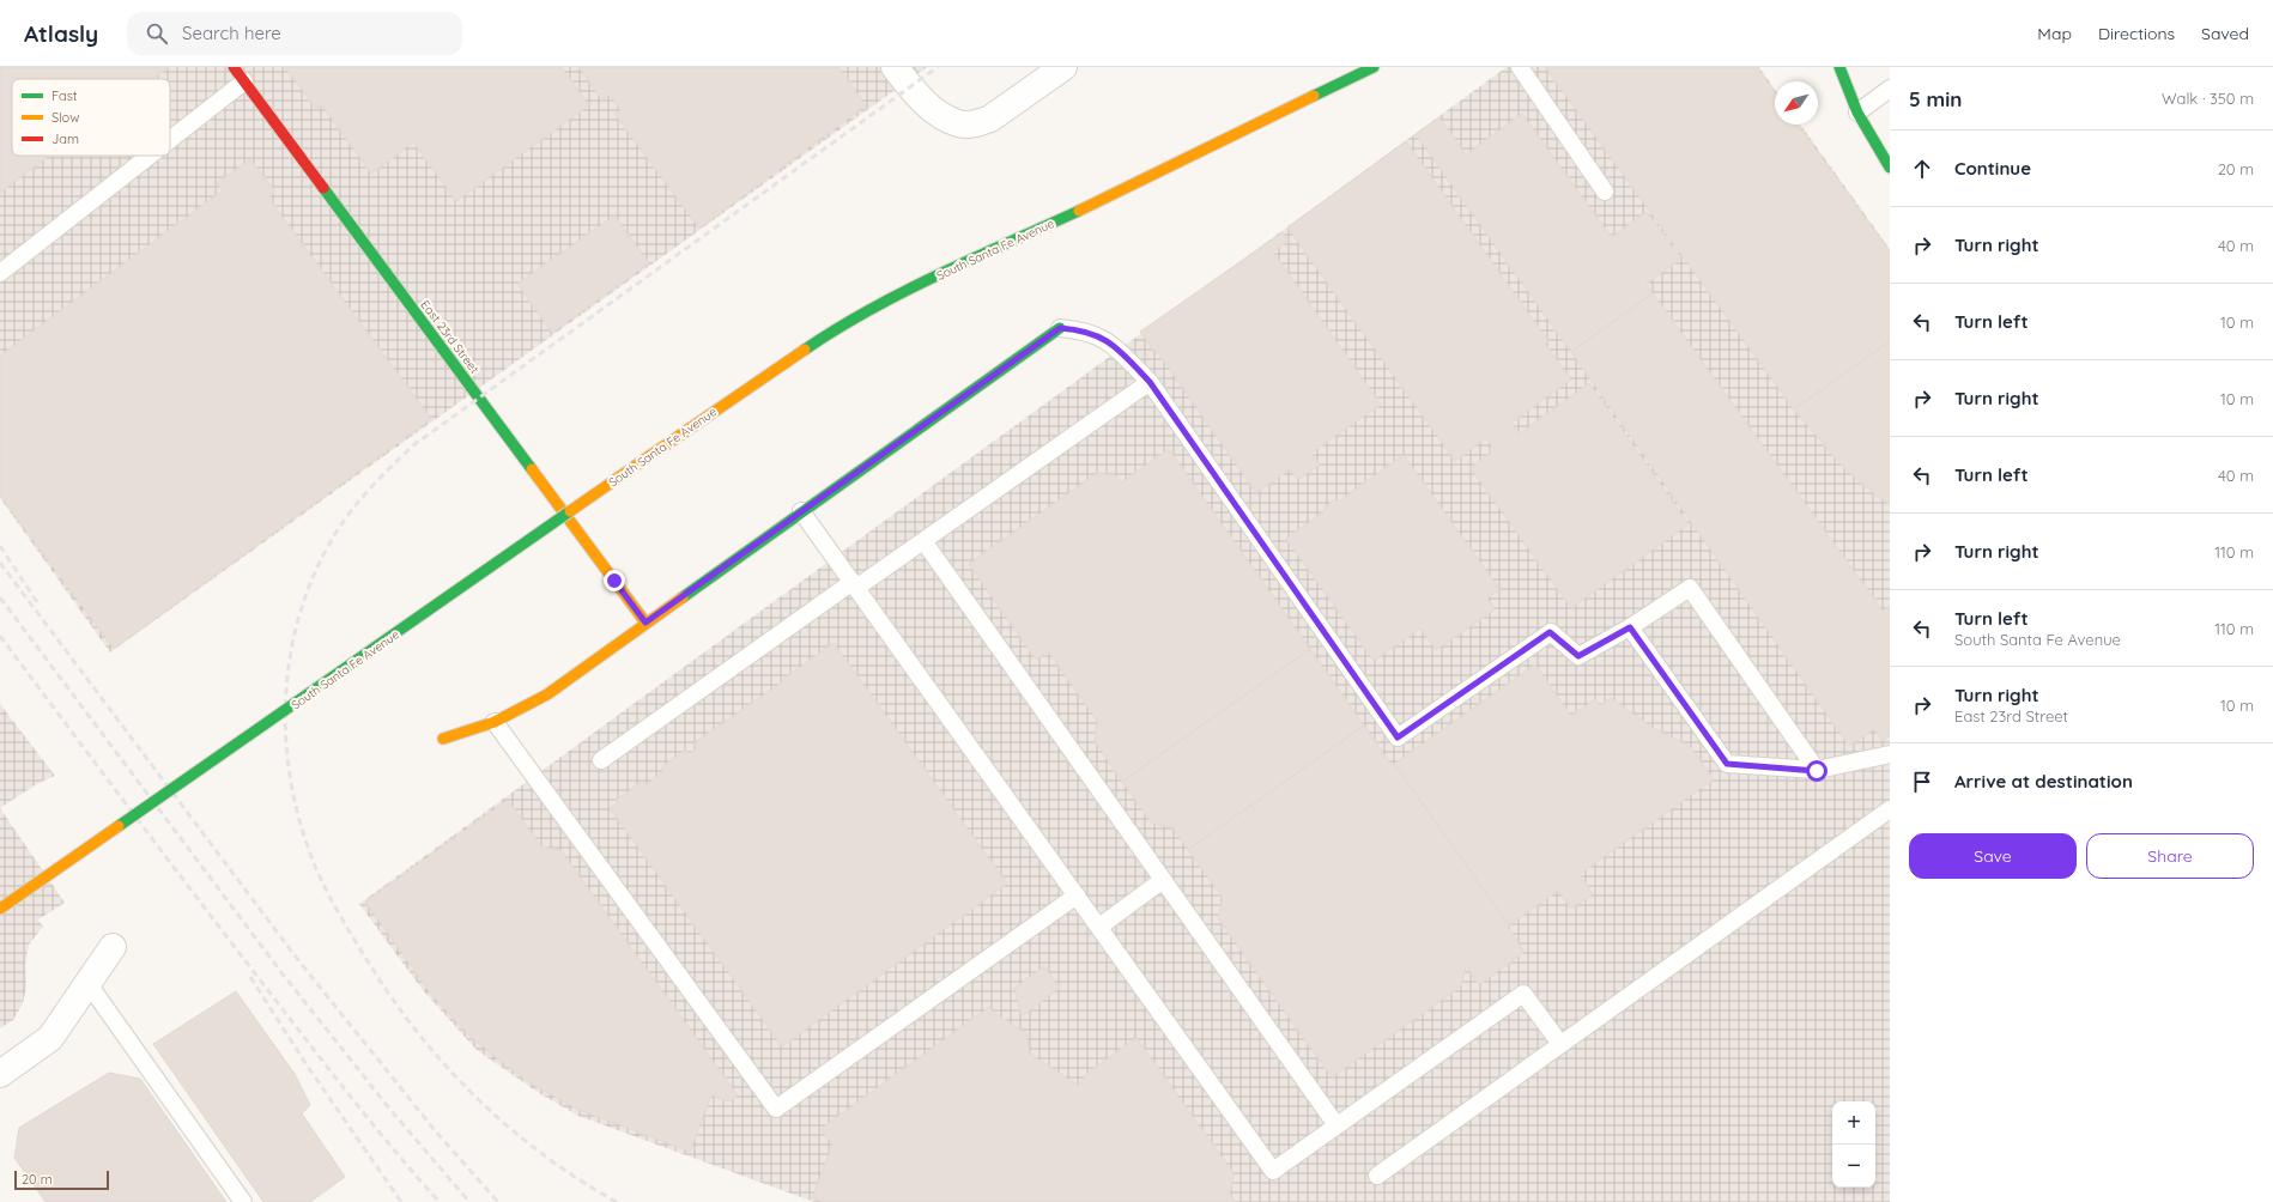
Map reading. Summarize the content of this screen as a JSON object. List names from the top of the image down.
{
  "streets": {
    "main road": ["South Santa Fe Avenue", "East 23rd Street"]
  },
  "legend": ["Fast", "Slow", "Jam"],
  "scale_bar": "20 m",
  "north": "bottom left",
  "page": {
    "header": "Atlasly",
    "search": "Search here",
    "nav": ["Map", "Directions", "Saved"],
    "heading": ["5 min", "Walk · 350 m"],
    "list": [
      ["Continue", "20 m"],
      ["Turn right", "40 m"],
      ["Turn left", "10 m"],
      ["Turn right", "10 m"],
      ["Turn left", "40 m"],
      ["Turn right", "110 m"],
      ["Turn left", "South Santa Fe Avenue", "110 m"],
      ["Turn right", "East 23rd Street", "10 m"],
      "Arrive at destination"
    ],
    "buttons": ["Save", "Share"],
    "map_buttons": ["+", "−"],
    "scale": "20 m"
  }
}
